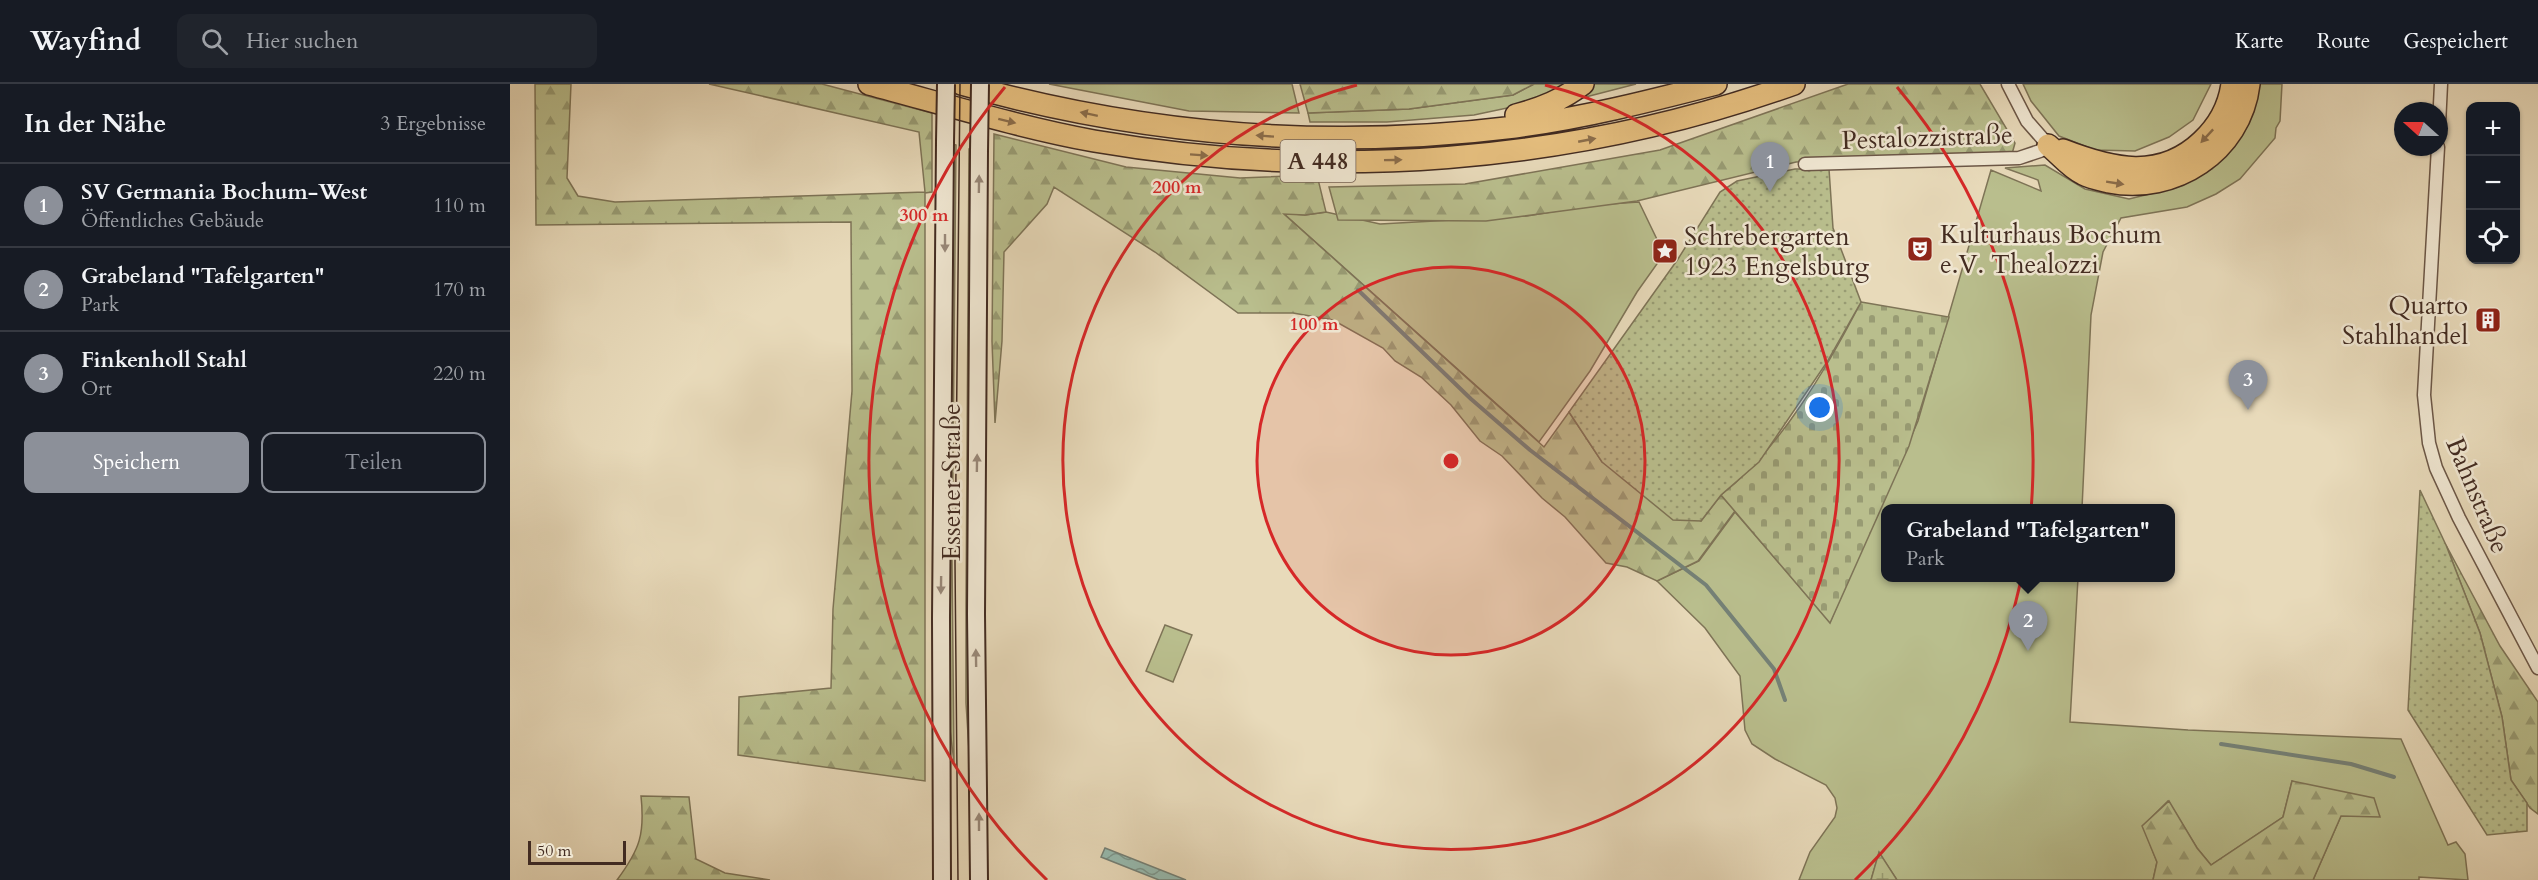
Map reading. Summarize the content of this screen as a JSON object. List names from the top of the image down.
{
  "streets": {
    "highway": ["A 448"],
    "main road": ["Essener Straße"],
    "street": ["Pestalozzistraße", "Bahnstraße"]
  },
  "places": {
    "theatre": ["Kulturhaus Bochum e.V. Thealozzi"],
    "place": ["Schrebergarten 1923 Engelsburg"],
    "building": ["Quarto Stahlhandel"]
  },
  "scale_bar": "50 m",
  "north": "left",
  "page": {
    "header": "Wayfind",
    "search": "Hier suchen",
    "nav": ["Karte", "Route", "Gespeichert"],
    "heading": ["In der Nähe", "3 Ergebnisse"],
    "map_buttons": ["+", "−"],
    "pins": ["1", "3", "2"],
    "list": [
      {
        "mark": "1",
        "name": "SV Germania Bochum-West",
        "note": "Öffentliches Gebäude",
        "value": "110 m"
      },
      {
        "mark": "2",
        "name": "Grabeland \"Tafelgarten\"",
        "note": "Park",
        "value": "170 m"
      },
      {
        "mark": "3",
        "name": "Finkenholl Stahl",
        "note": "Ort",
        "value": "220 m"
      }
    ],
    "buttons": ["Speichern", "Teilen"],
    "popup": ["Grabeland \"Tafelgarten\"", "Park"],
    "scale": "50 m"
  },
  "rings": ["200 m", "300 m", "100 m"]
}
